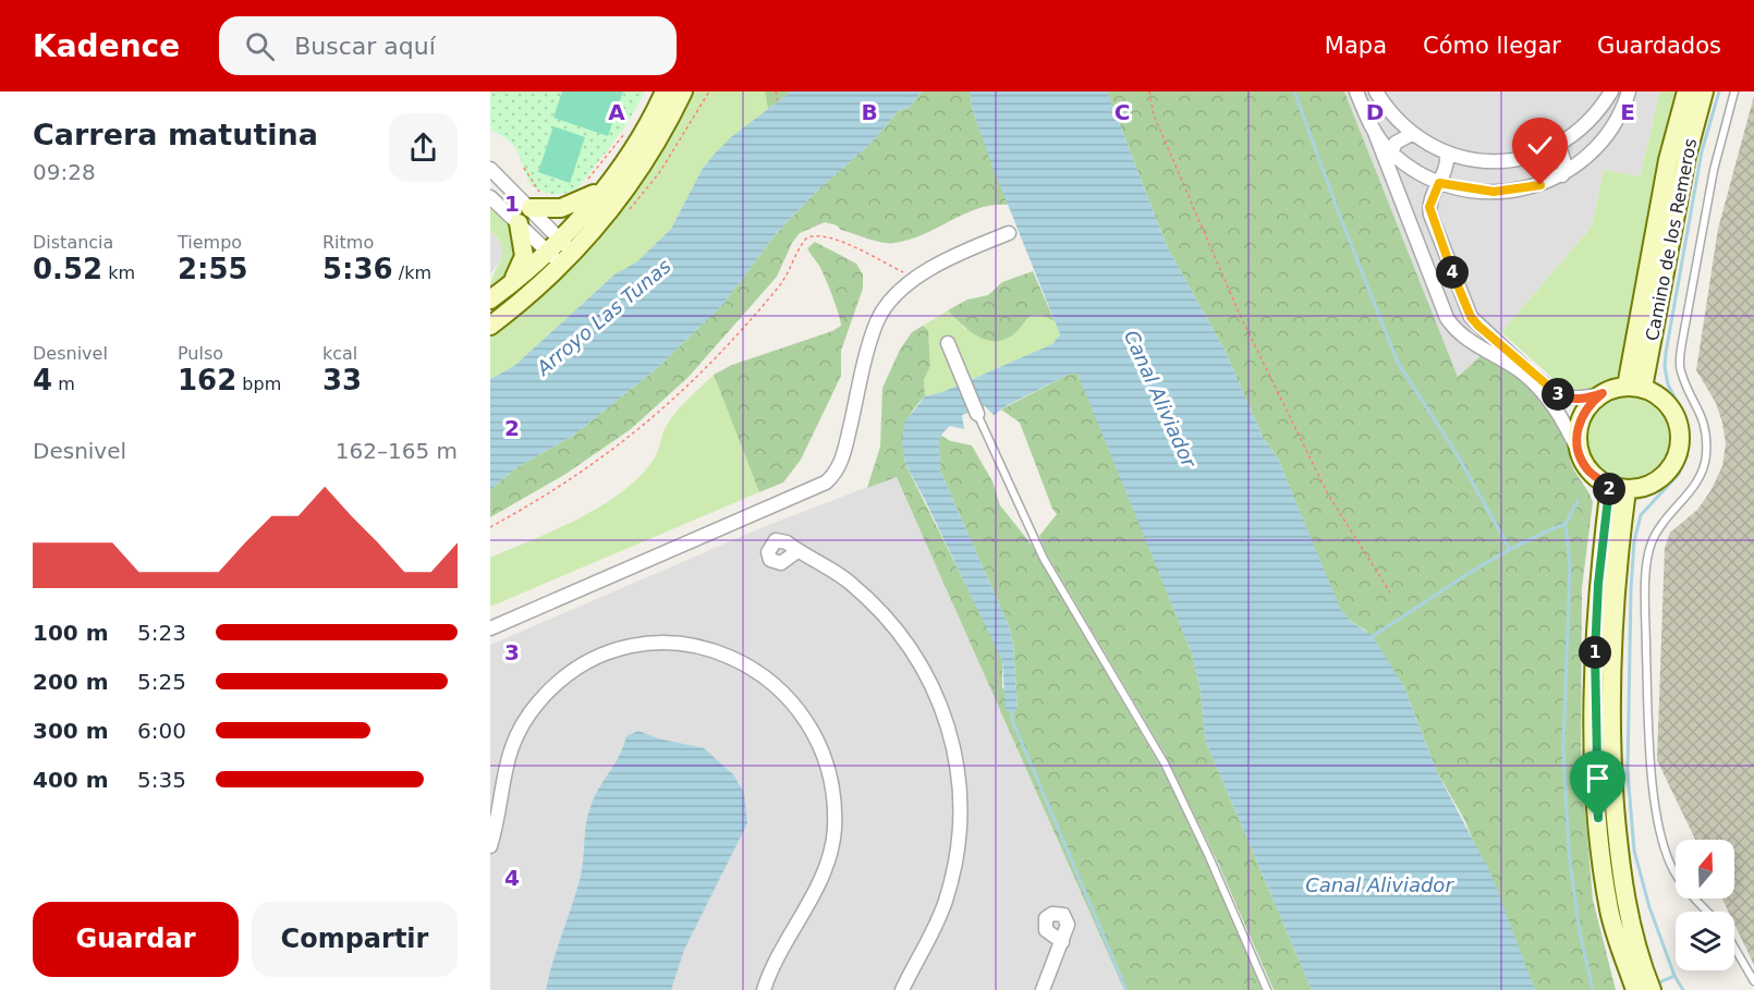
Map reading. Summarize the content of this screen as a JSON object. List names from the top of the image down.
{
  "streets": {
    "main road": ["Camino de los Remeros"]
  },
  "water": ["Arroyo Las Tunas", "Canal Aliviador"],
  "north": "top",
  "page": {
    "header": "Kadence",
    "search": "Buscar aquí",
    "nav": ["Mapa", "Cómo llegar", "Guardados"],
    "heading": ["Carrera matutina", "09:28"],
    "stats": [
      ["Distancia", "0.52 km"],
      ["Tiempo", "2:55"],
      ["Ritmo", "5:36 /km"],
      ["Desnivel", "4 m"],
      ["Pulso", "162 bpm"],
      ["kcal", "33"]
    ],
    "pins": [
      "4",
      "3",
      "2",
      "1"
    ],
    "chart": ["Desnivel", "162–165 m"],
    "list": [
      {
        "name": "100 m",
        "note": "5:23"
      },
      {
        "name": "200 m",
        "note": "5:25"
      },
      {
        "name": "300 m",
        "note": "6:00"
      },
      {
        "name": "400 m",
        "note": "5:35"
      }
    ],
    "buttons": ["Guardar", "Compartir"]
  },
  "grid": {
    "columns": [
      "A",
      "B",
      "C",
      "D",
      "E"
    ],
    "rows": [
      "1",
      "2",
      "3",
      "4"
    ]
  }
}
